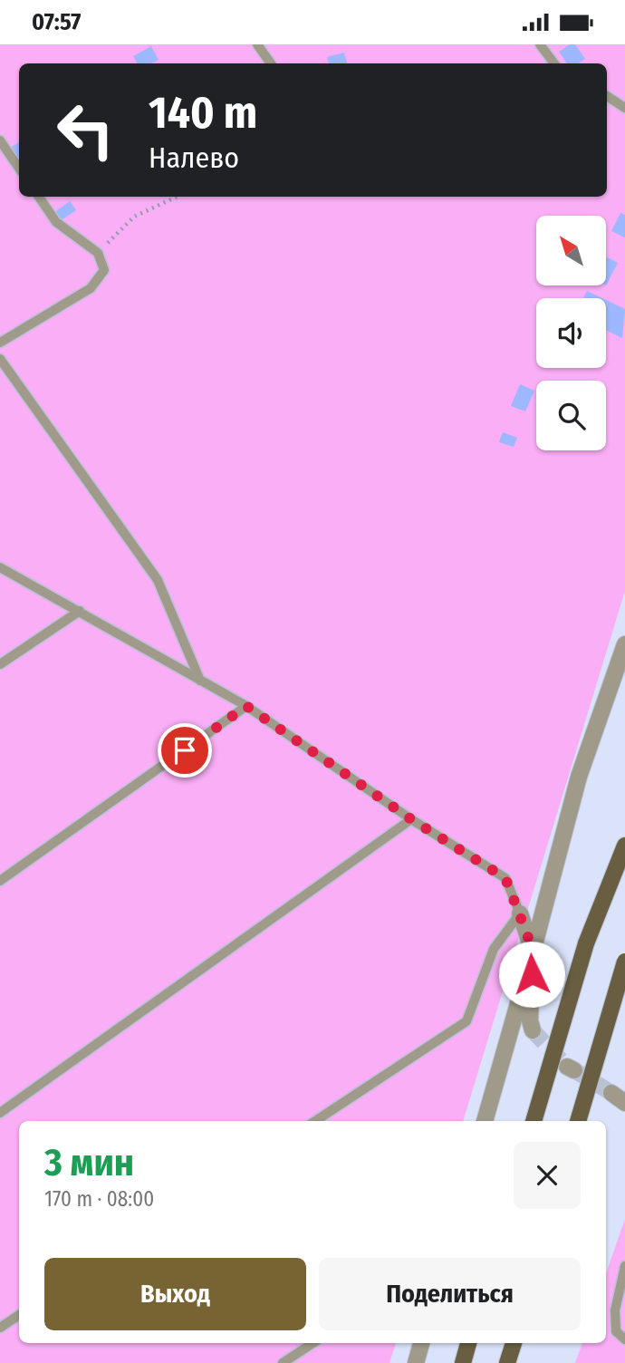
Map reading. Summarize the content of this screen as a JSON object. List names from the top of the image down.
{
  "north": "top left",
  "page": {
    "status": "07:57",
    "turn": ["140 m", "Налево"],
    "heading": ["3 мин", "170 m · 08:00"],
    "buttons": ["Выход", "Поделиться"]
  }
}
